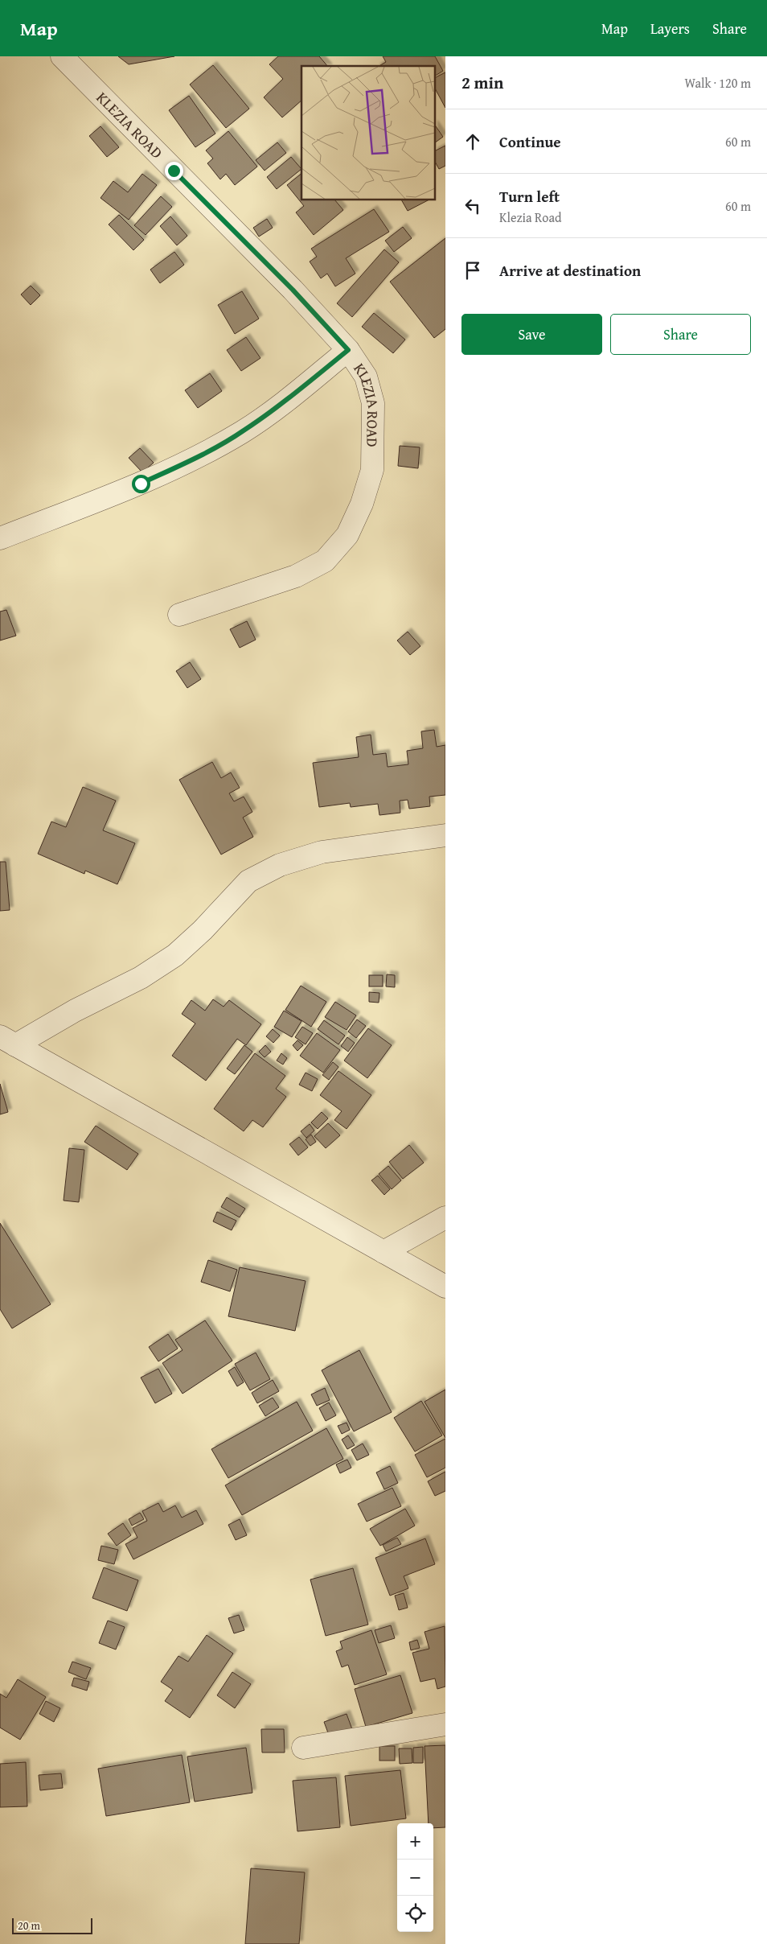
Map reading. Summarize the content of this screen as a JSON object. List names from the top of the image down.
{
  "streets": {
    "street": ["KLEZIA ROAD"]
  },
  "scale_bar": "20 m",
  "page": {
    "header": "Map",
    "nav": ["Map", "Layers", "Share"],
    "heading": ["2 min", "Walk · 120 m"],
    "list": [
      ["Continue", "60 m"],
      ["Turn left", "Klezia Road", "60 m"],
      "Arrive at destination"
    ],
    "buttons": ["Save", "Share"],
    "map_buttons": ["+", "−"],
    "scale": "20 m"
  }
}
